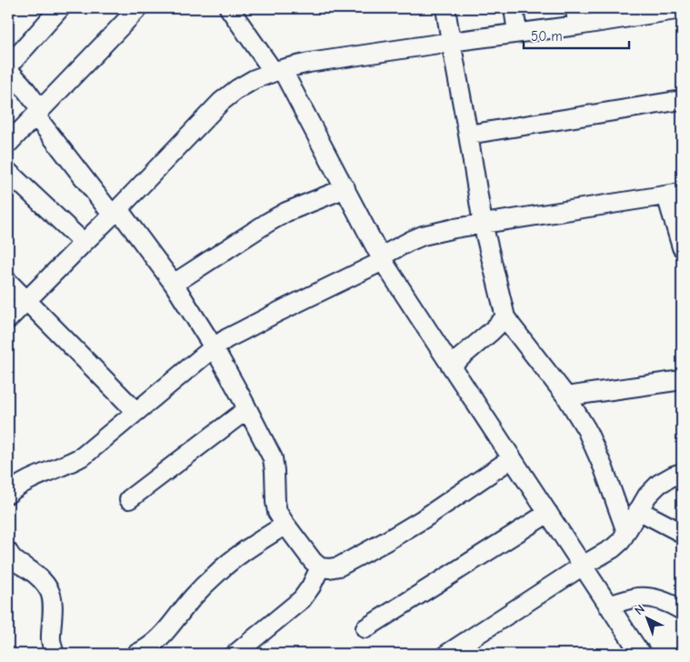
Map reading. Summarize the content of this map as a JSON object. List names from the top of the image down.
{
  "scale_bar": "50 m",
  "north": "top left"
}
